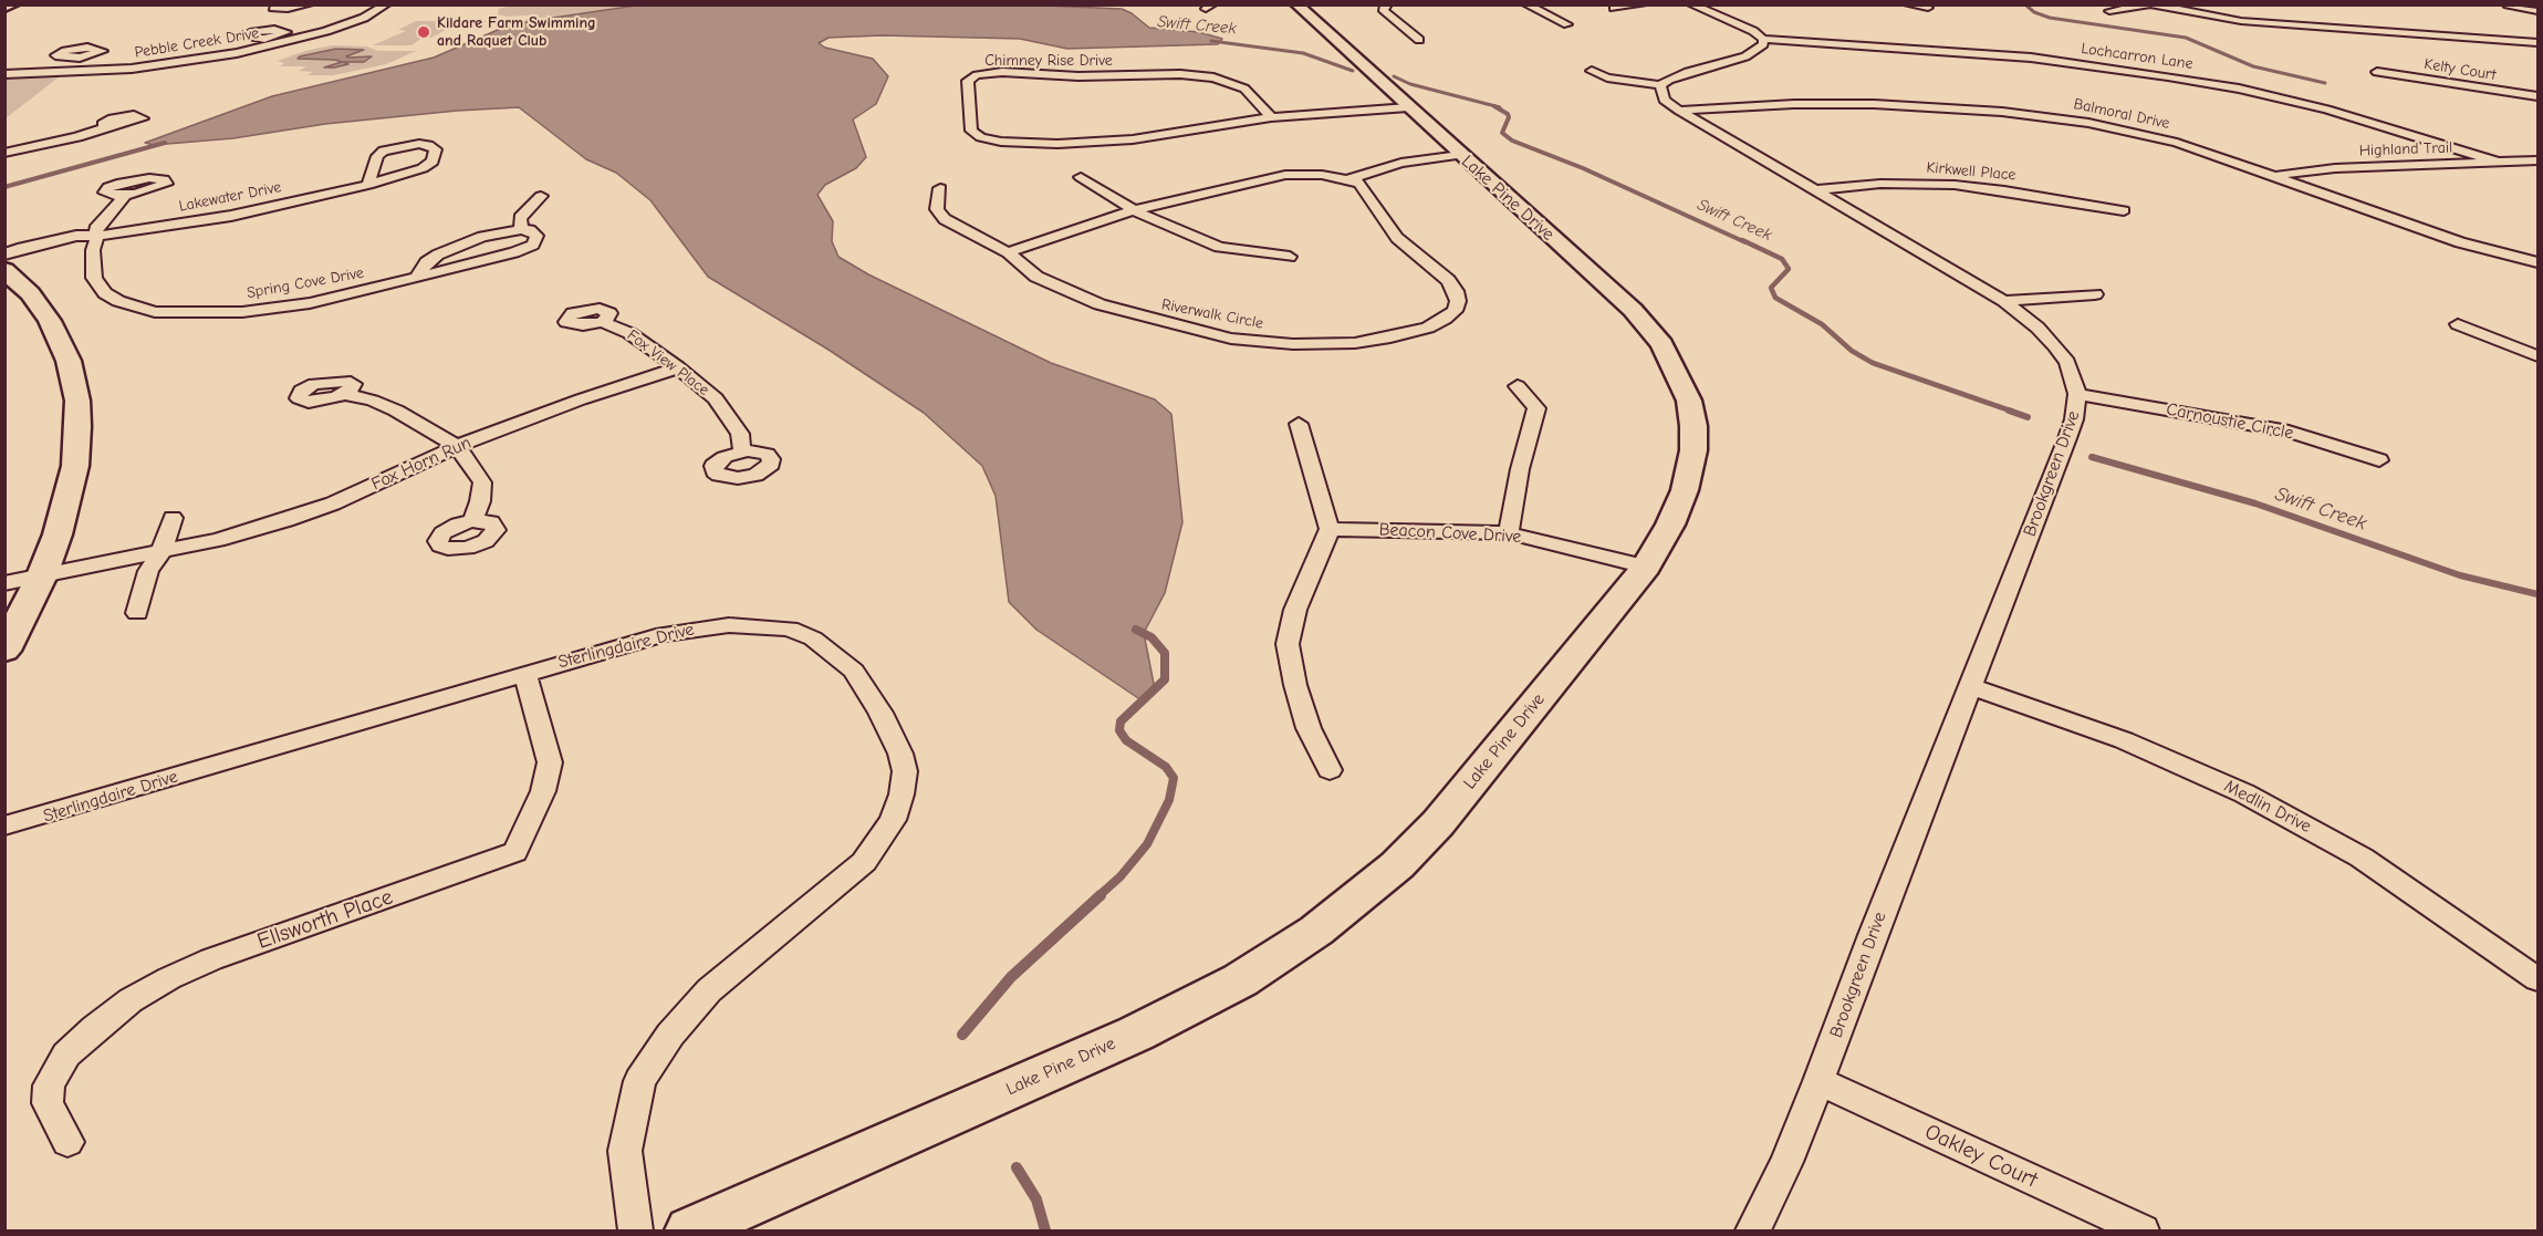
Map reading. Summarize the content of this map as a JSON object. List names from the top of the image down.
{
  "streets": {
    "street": [
      "Pebble Creek Drive",
      "Lochcarron Lane",
      "Chimney Rise Drive",
      "Kelty Court",
      "Balmoral Drive",
      "Highland Trail",
      "Kirkwell Place",
      "Lakewater Drive",
      "Lake Pine Drive",
      "Spring Cove Drive",
      "Riverwalk Circle",
      "Fox View Place",
      "Carnoustie Circle",
      "Fox Horn Run",
      "Brookgreen Drive",
      "Beacon Cove Drive",
      "Sterlingdaire Drive",
      "Medlin Drive",
      "Ellsworth Place",
      "Oakley Court"
    ]
  },
  "crossings": [
    ["Lochcarron Lane", "Highland Trail"],
    ["Chimney Rise Drive", "Lake Pine Drive"],
    ["Balmoral Drive", "Highland Trail"],
    ["Balmoral Drive", "Brookgreen Drive"],
    ["Kirkwell Place", "Brookgreen Drive"],
    ["Lakewater Drive", "Spring Cove Drive"],
    ["Lake Pine Drive", "Beacon Cove Drive"],
    ["Fox View Place", "Fox Horn Run"],
    ["Carnoustie Circle", "Brookgreen Drive"],
    ["Brookgreen Drive", "Medlin Drive"],
    ["Brookgreen Drive", "Oakley Court"],
    ["Sterlingdaire Drive", "Ellsworth Place"]
  ],
  "water": ["Swift Creek"],
  "places": ["Kildare Farm Swimming and Raquet Club"]
}
